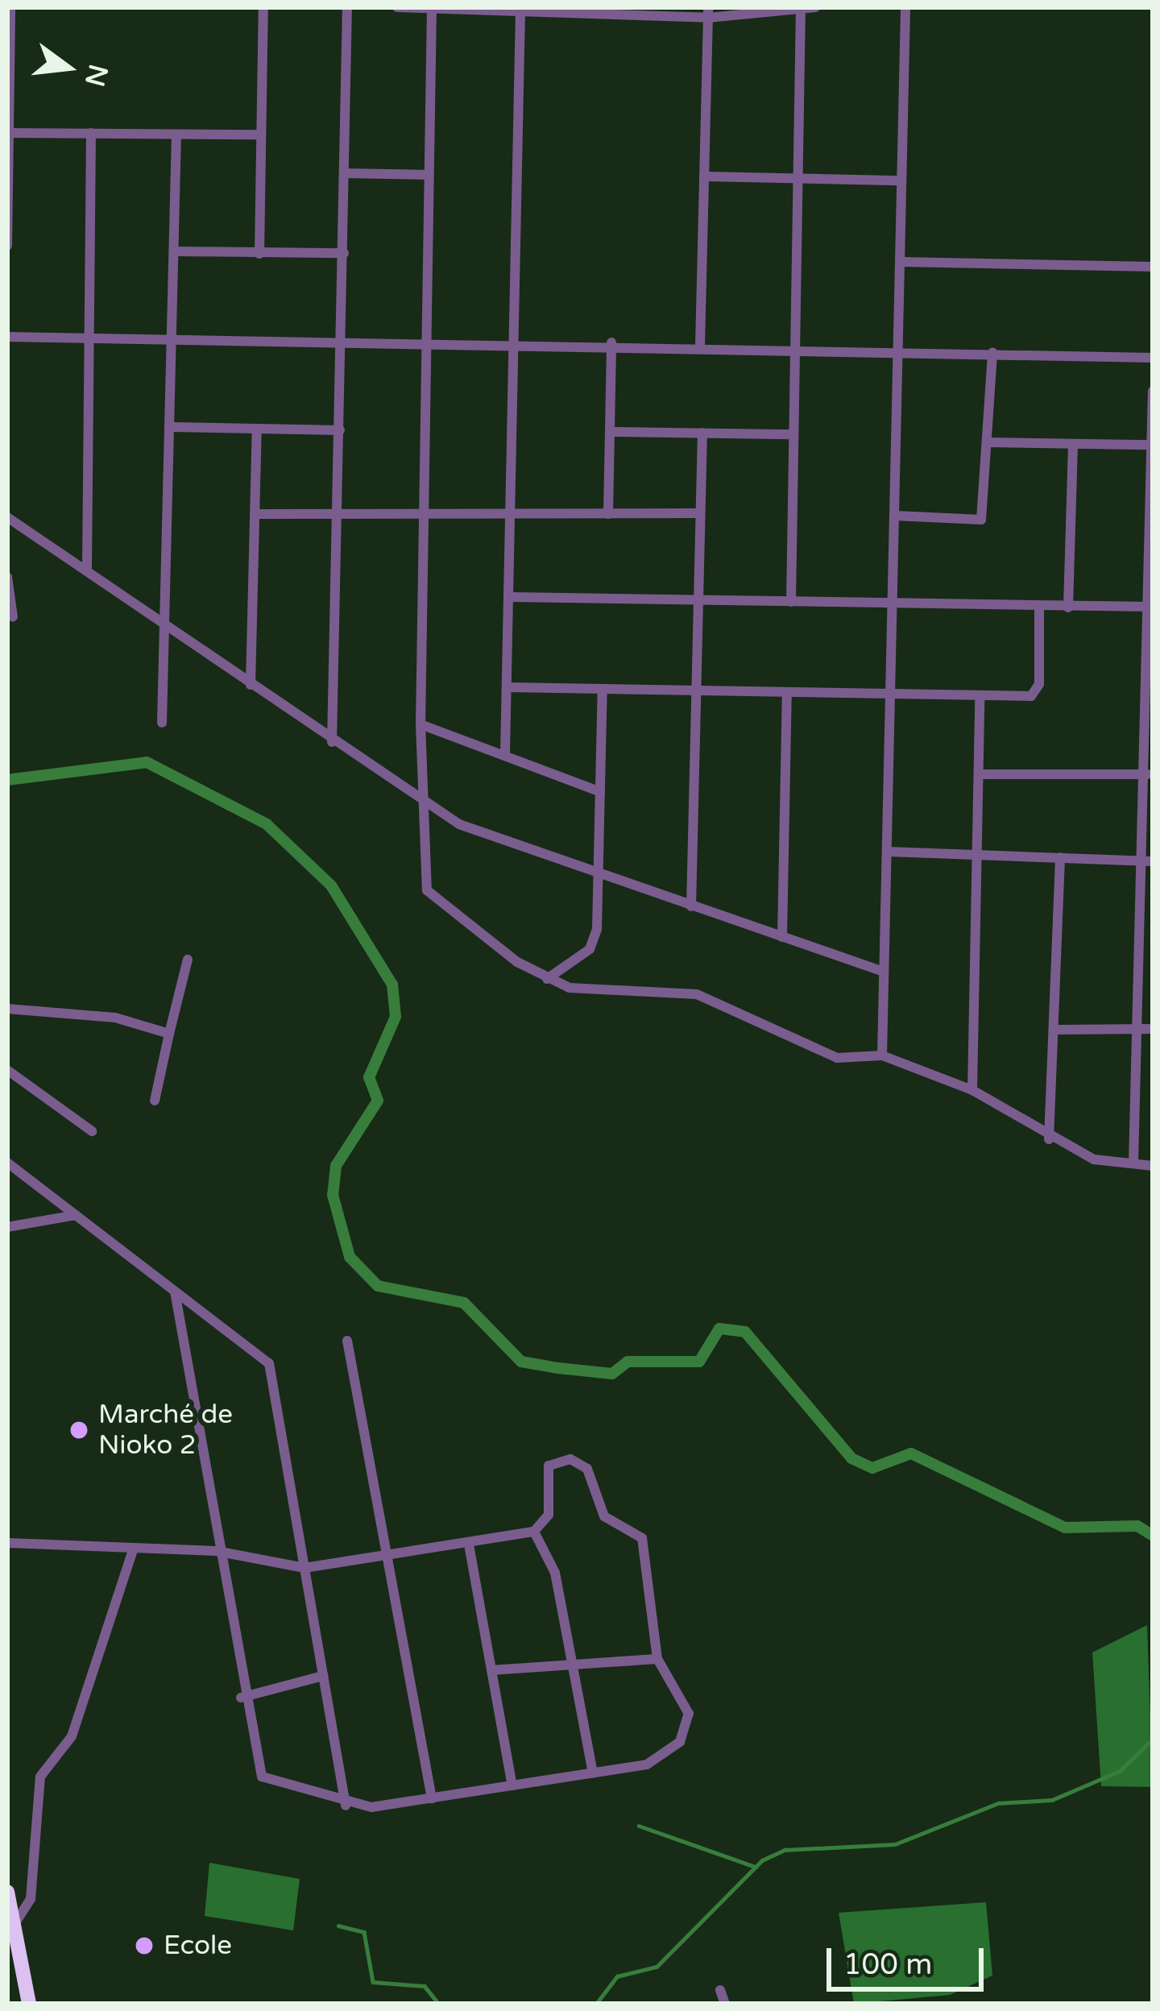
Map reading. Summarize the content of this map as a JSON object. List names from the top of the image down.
{
  "places": ["Marché de Nioko 2", "Ecole"],
  "scale_bar": "100 m",
  "north": "right"
}
